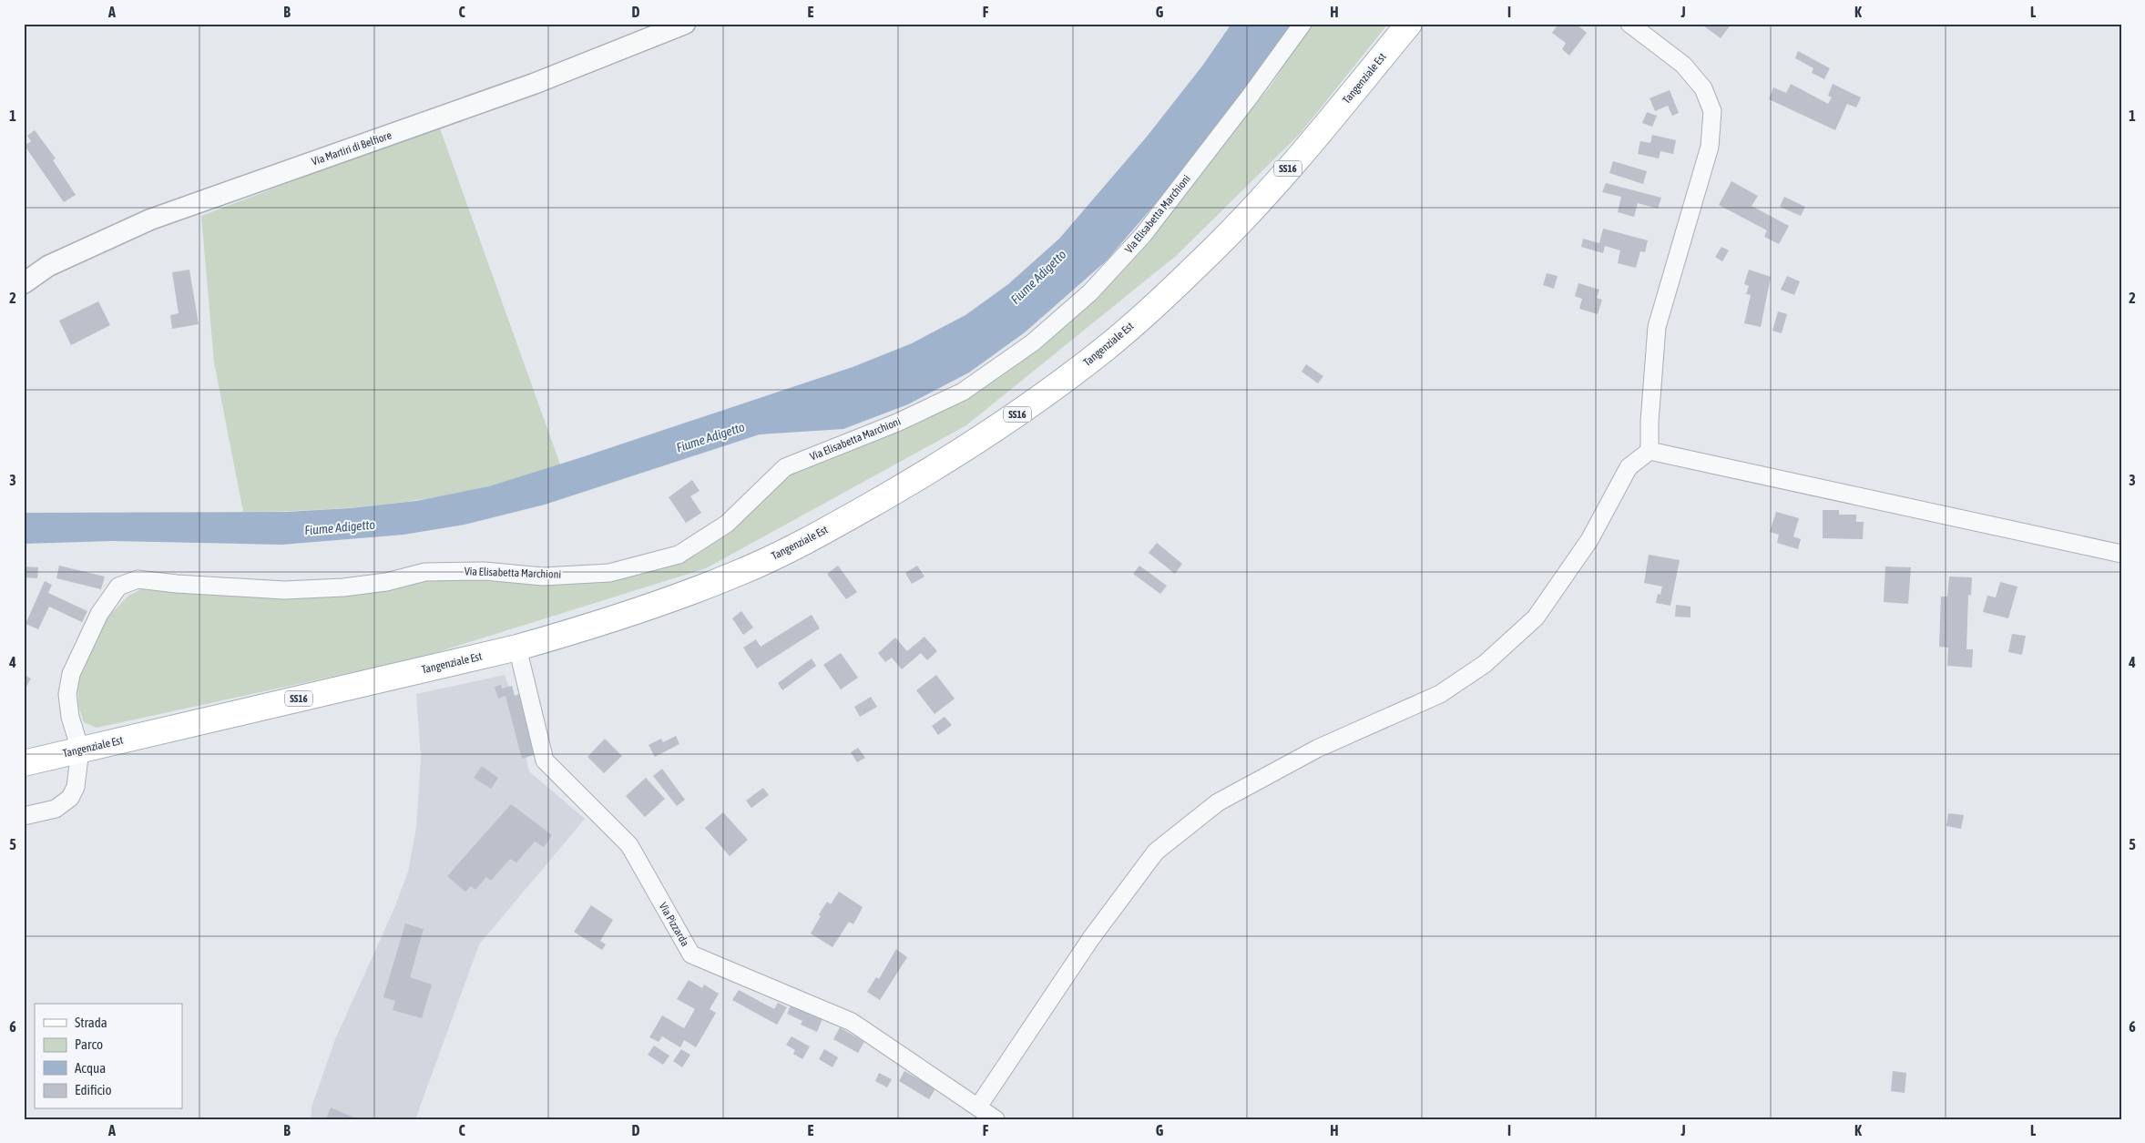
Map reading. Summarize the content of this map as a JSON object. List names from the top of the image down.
{
  "streets": {
    "main road": ["Tangenziale Est", "SS16"],
    "street": ["Via Martiri di Belfiore", "Via Elisabetta Marchioni", "Via Pizzarda"]
  },
  "crossings": [
    ["Tangenziale Est", "Via Elisabetta Marchioni"],
    ["Tangenziale Est", "Via Pizzarda"]
  ],
  "water": ["Fiume Adigetto"],
  "legend": [
    "Strada",
    "Parco",
    "Acqua",
    "Edificio"
  ],
  "grid": {
    "columns": [
      "A",
      "B",
      "C",
      "D",
      "E",
      "F",
      "G",
      "H",
      "I",
      "J",
      "K",
      "L"
    ],
    "rows": [
      "1",
      "2",
      "3",
      "4",
      "5",
      "6"
    ]
  }
}
